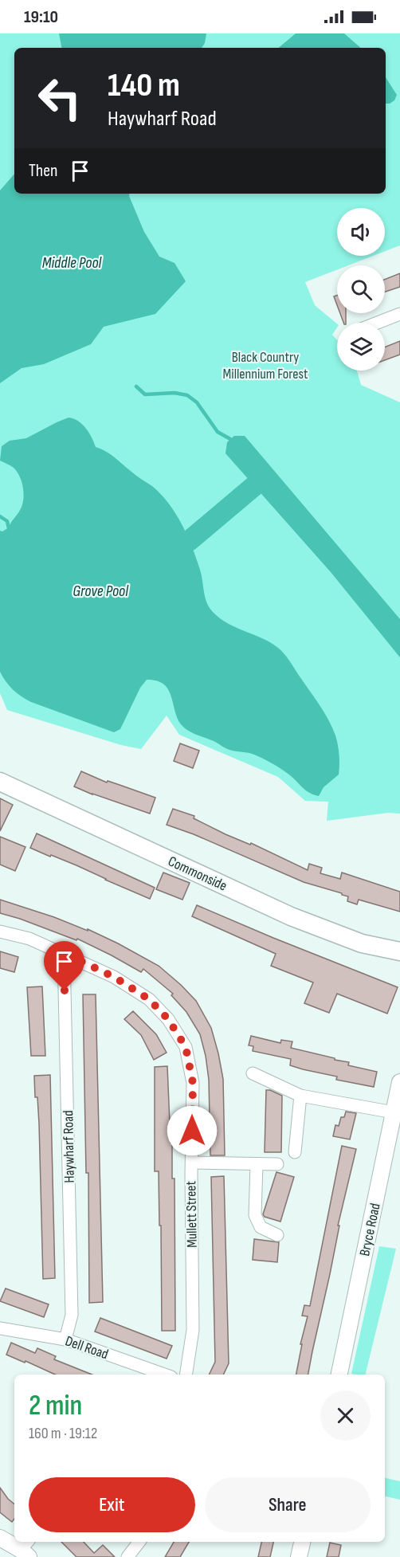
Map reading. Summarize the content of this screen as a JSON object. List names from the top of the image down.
{
  "streets": {
    "main road": ["Commonside"],
    "street": [
      "Haywharf Road",
      "Mullett Street",
      "Bryce Road",
      "Dell Road"
    ]
  },
  "crossings": [
    ["Haywharf Road", "Mullett Street"],
    ["Haywharf Road", "Dell Road"]
  ],
  "water": ["Middle Pool", "Grove Pool"],
  "parks": ["Black Country Millennium Forest"],
  "page": {
    "status": "19:10",
    "turn": ["140 m", "Haywharf Road"],
    "then": "Then",
    "heading": ["2 min", "160 m · 19:12"],
    "buttons": ["Exit", "Share"]
  }
}
